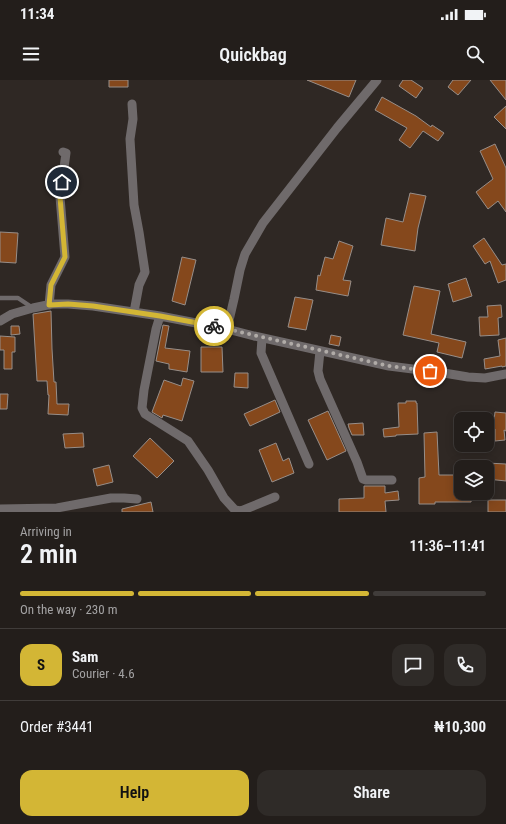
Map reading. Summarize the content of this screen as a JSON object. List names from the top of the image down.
{
  "page": {
    "status": "11:34",
    "header": "Quickbag",
    "heading": ["2 min", "Arriving in", "11:36–11:41"],
    "panel": [
      "Sam",
      "Courier · 4.6",
      "Order #3441",
      "₦10,300"
    ],
    "bar": "On the way · 230 m",
    "round": "S",
    "buttons": ["Help", "Share"]
  }
}
